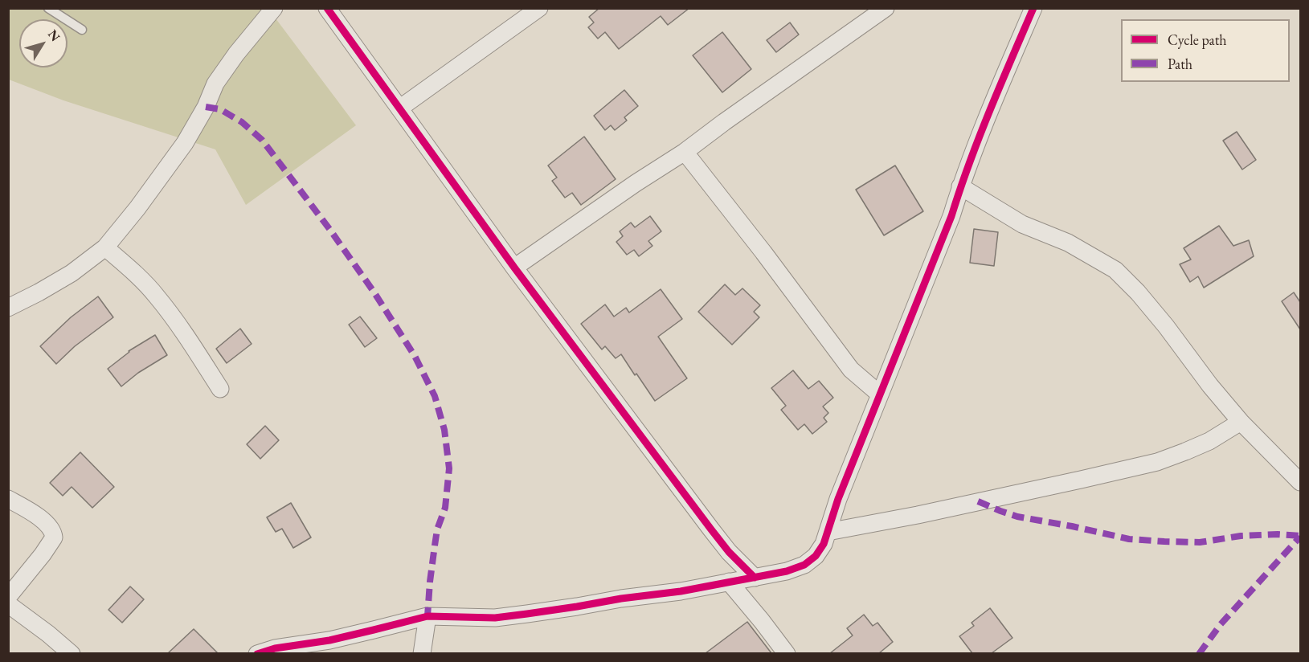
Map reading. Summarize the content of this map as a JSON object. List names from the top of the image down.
{
  "legend": ["Cycle path", "Path"],
  "north": "top right"
}
